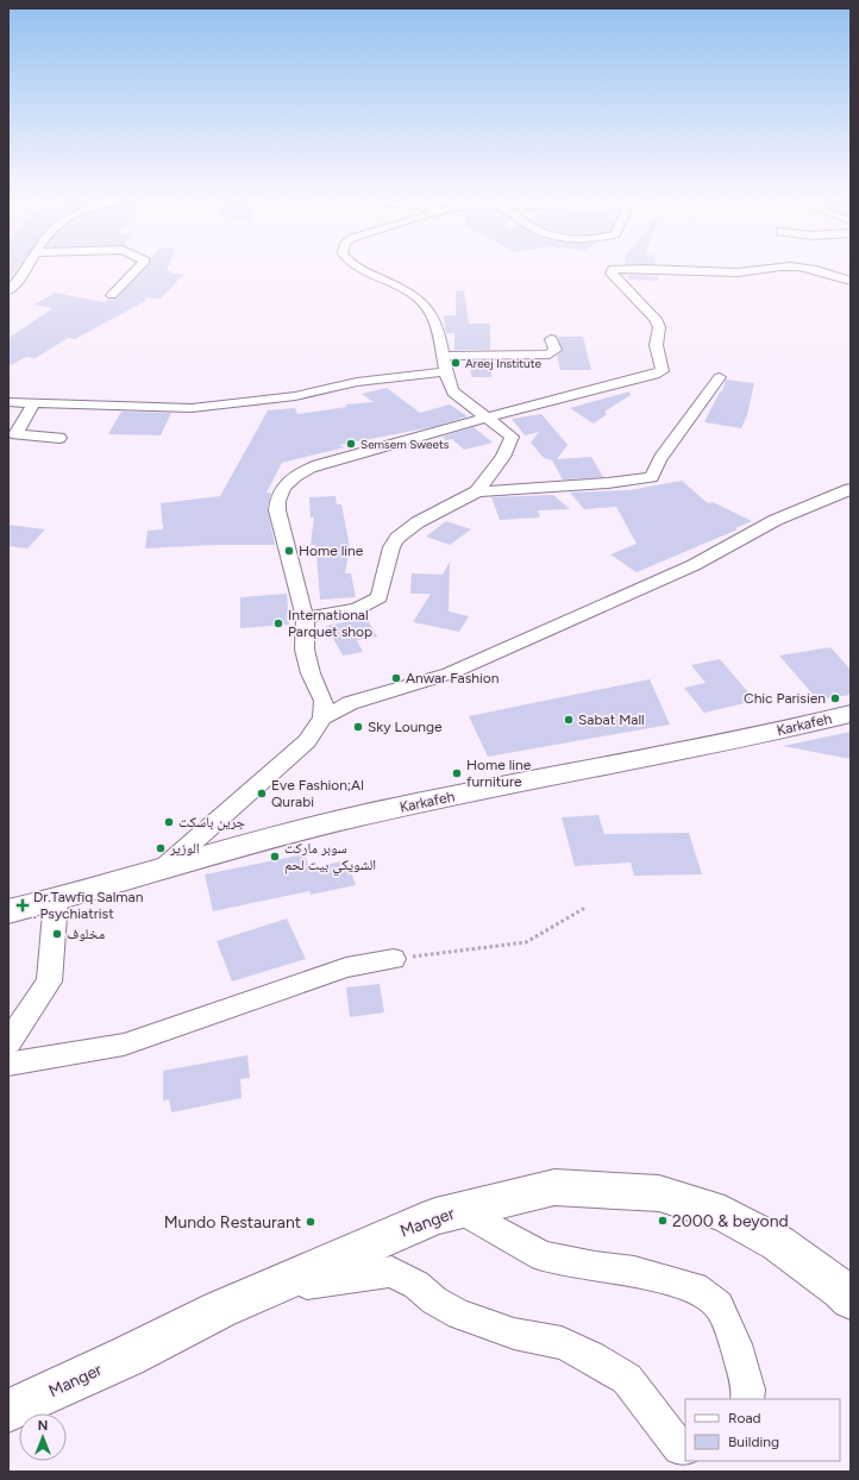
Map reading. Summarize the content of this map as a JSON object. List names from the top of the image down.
{
  "streets": {
    "street": ["Karkafeh", "Manger"]
  },
  "places": {
    "other": [
      "Areej Institute",
      "Semsem Sweets",
      "Home line",
      "International Parquet shop",
      "Anwar Fashion",
      "Chic Parisien",
      "Sabat Mall",
      "Sky Lounge",
      "Home line furniture",
      "Eve Fashion;Al Qurabi",
      "جرين باسكت",
      "الوزير",
      "سوبر ماركت الشويكي بيت لحم",
      "مخلوف",
      "2000 & beyond",
      "Mundo Restaurant"
    ],
    "health": ["Dr.Tawfiq Salman . Psychiatrist"]
  },
  "legend": ["Road", "Building"],
  "north": "top"
}
